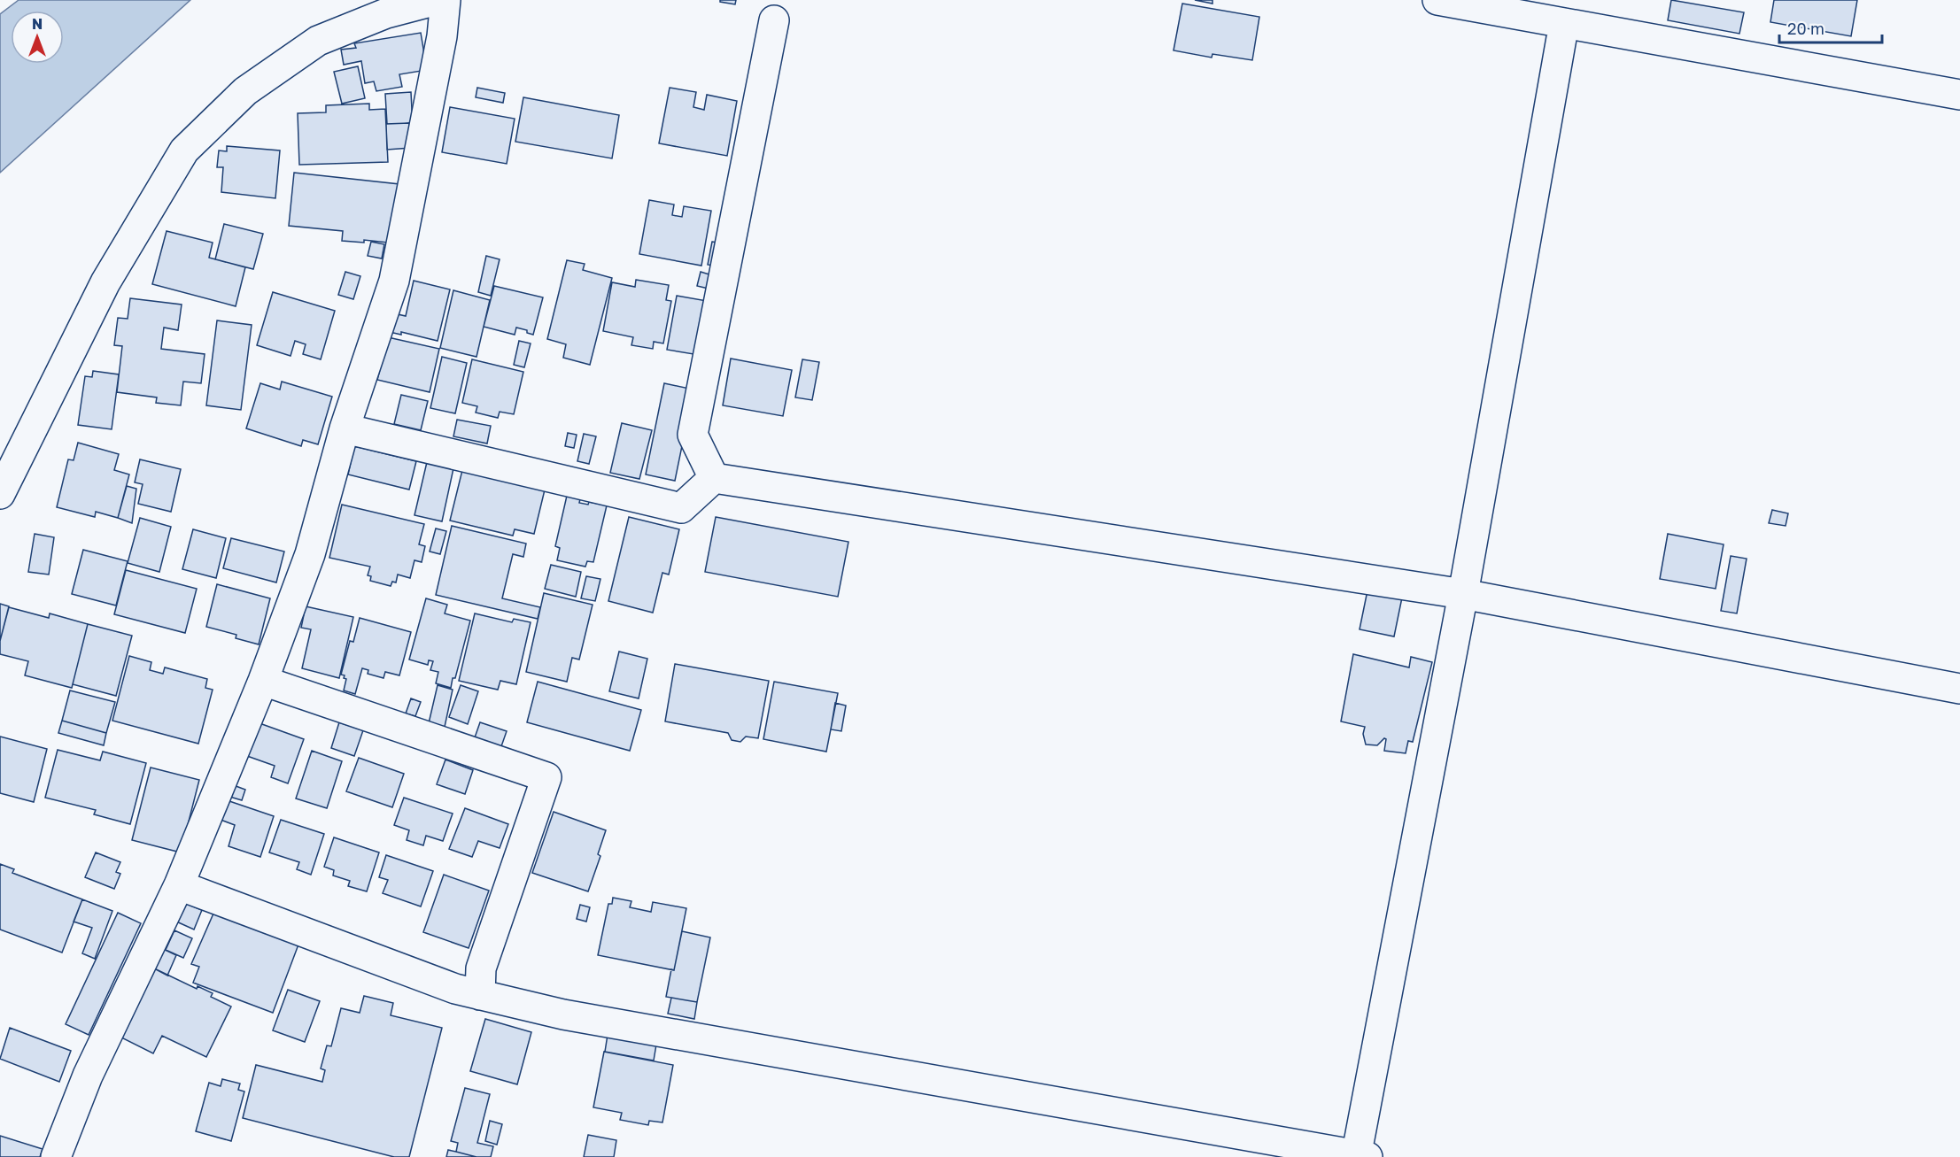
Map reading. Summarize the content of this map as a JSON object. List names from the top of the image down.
{
  "scale_bar": "20 m",
  "north": "top"
}
